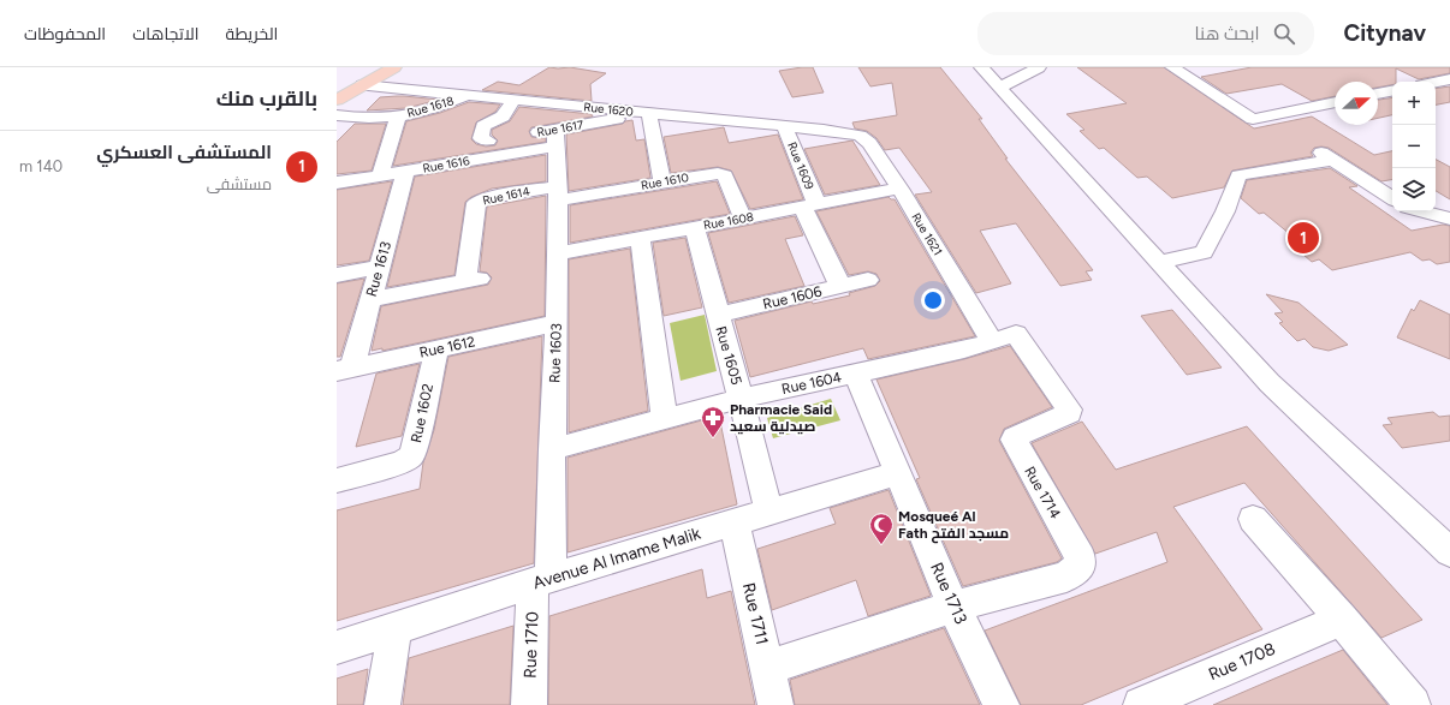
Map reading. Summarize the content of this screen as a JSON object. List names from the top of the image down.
{
  "streets": {
    "street": [
      "Rue 1618",
      "Rue 1620",
      "Rue 1617",
      "Rue 1616",
      "Rue 1609",
      "Rue 1610",
      "Rue 1614",
      "Rue 1608",
      "Rue 1621",
      "Rue 1613",
      "Rue 1606",
      "Rue 1612",
      "Rue 1603",
      "Rue 1605",
      "Rue 1604",
      "Rue 1602",
      "Rue 1714",
      "Avenue Al Imame Malik",
      "Rue 1713",
      "Rue 1711",
      "Rue 1710",
      "Rue 1708"
    ]
  },
  "crossings": [
    ["Rue 1618", "Rue 1620"],
    ["Rue 1618", "Rue 1616"],
    ["Rue 1620", "Rue 1617"],
    ["Rue 1620", "Rue 1609"],
    ["Rue 1620", "Rue 1621"],
    ["Rue 1617", "Rue 1616"],
    ["Rue 1617", "Rue 1603"],
    ["Rue 1616", "Rue 1613"],
    ["Rue 1616", "Rue 1603"],
    ["Rue 1609", "Rue 1608"],
    ["Rue 1609", "Rue 1606"],
    ["Rue 1610", "Rue 1614"],
    ["Rue 1610", "Rue 1608"],
    ["Rue 1610", "Rue 1603"],
    ["Rue 1614", "Rue 1613"],
    ["Rue 1614", "Rue 1603"],
    ["Rue 1608", "Rue 1621"],
    ["Rue 1608", "Rue 1603"],
    ["Rue 1608", "Rue 1605"],
    ["Rue 1621", "Rue 1604"],
    ["Rue 1621", "Rue 1714"],
    ["Rue 1613", "Rue 1612"],
    ["Rue 1606", "Rue 1605"],
    ["Rue 1612", "Rue 1603"],
    ["Rue 1612", "Rue 1602"],
    ["Rue 1603", "Rue 1604"],
    ["Rue 1603", "Avenue Al Imame Malik"],
    ["Rue 1603", "Rue 1710"],
    ["Rue 1605", "Rue 1604"],
    ["Rue 1605", "Avenue Al Imame Malik"],
    ["Rue 1604", "Rue 1714"],
    ["Rue 1604", "Rue 1713"],
    ["Rue 1714", "Rue 1713"],
    ["Avenue Al Imame Malik", "Rue 1713"],
    ["Avenue Al Imame Malik", "Rue 1711"],
    ["Avenue Al Imame Malik", "Rue 1710"]
  ],
  "places": {
    "pharmacy": ["Pharmacie Said صيدلية سعيد"],
    "mosque": ["Mosqueé Al Fath مسجد الفتح"]
  },
  "north": "right",
  "page": {
    "header": "Citynav",
    "search": "ابحث هنا",
    "nav": ["الخريطة", "الاتجاهات", "المحفوظات"],
    "heading": "بالقرب منك",
    "map_buttons": ["+", "−"],
    "list": [
      {
        "mark": "1",
        "name": "المستشفى العسكري",
        "note": "مستشفى",
        "value": "140 m"
      }
    ],
    "pins": "1"
  }
}
